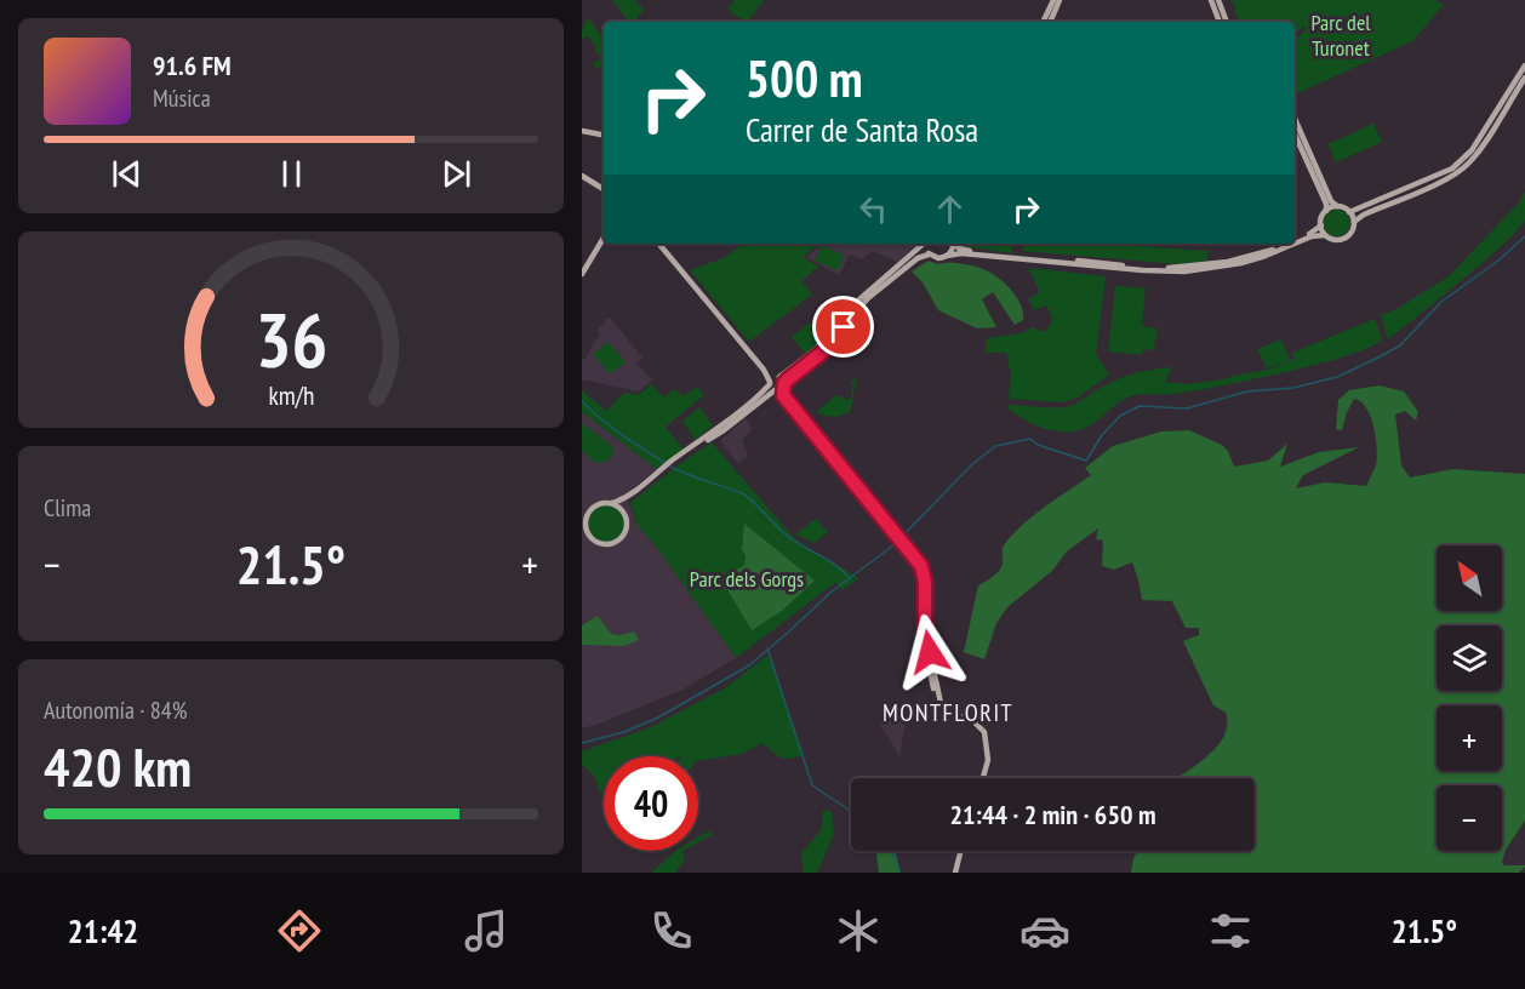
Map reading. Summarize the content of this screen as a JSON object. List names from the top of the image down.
{
  "districts": ["MONTFLORIT"],
  "parks": ["Parc del Turonet", "Parc dels Gorgs"],
  "north": "top left",
  "page": {
    "turn": ["500 m", "Carrer de Santa Rosa"],
    "song": ["91.6 FM", "Música"],
    "tile": [
      "Clima",
      ["Autonomía · 84%", "420 km"]
    ],
    "heat": ["−", "21.5°", "+"],
    "map_buttons": ["+", "−"],
    "limit": "40",
    "trip": "21:44 · 2 min · 650 m",
    "tabs": ["21:42", "21.5°"],
    "gauge": ["36", "km/h"]
  }
}
